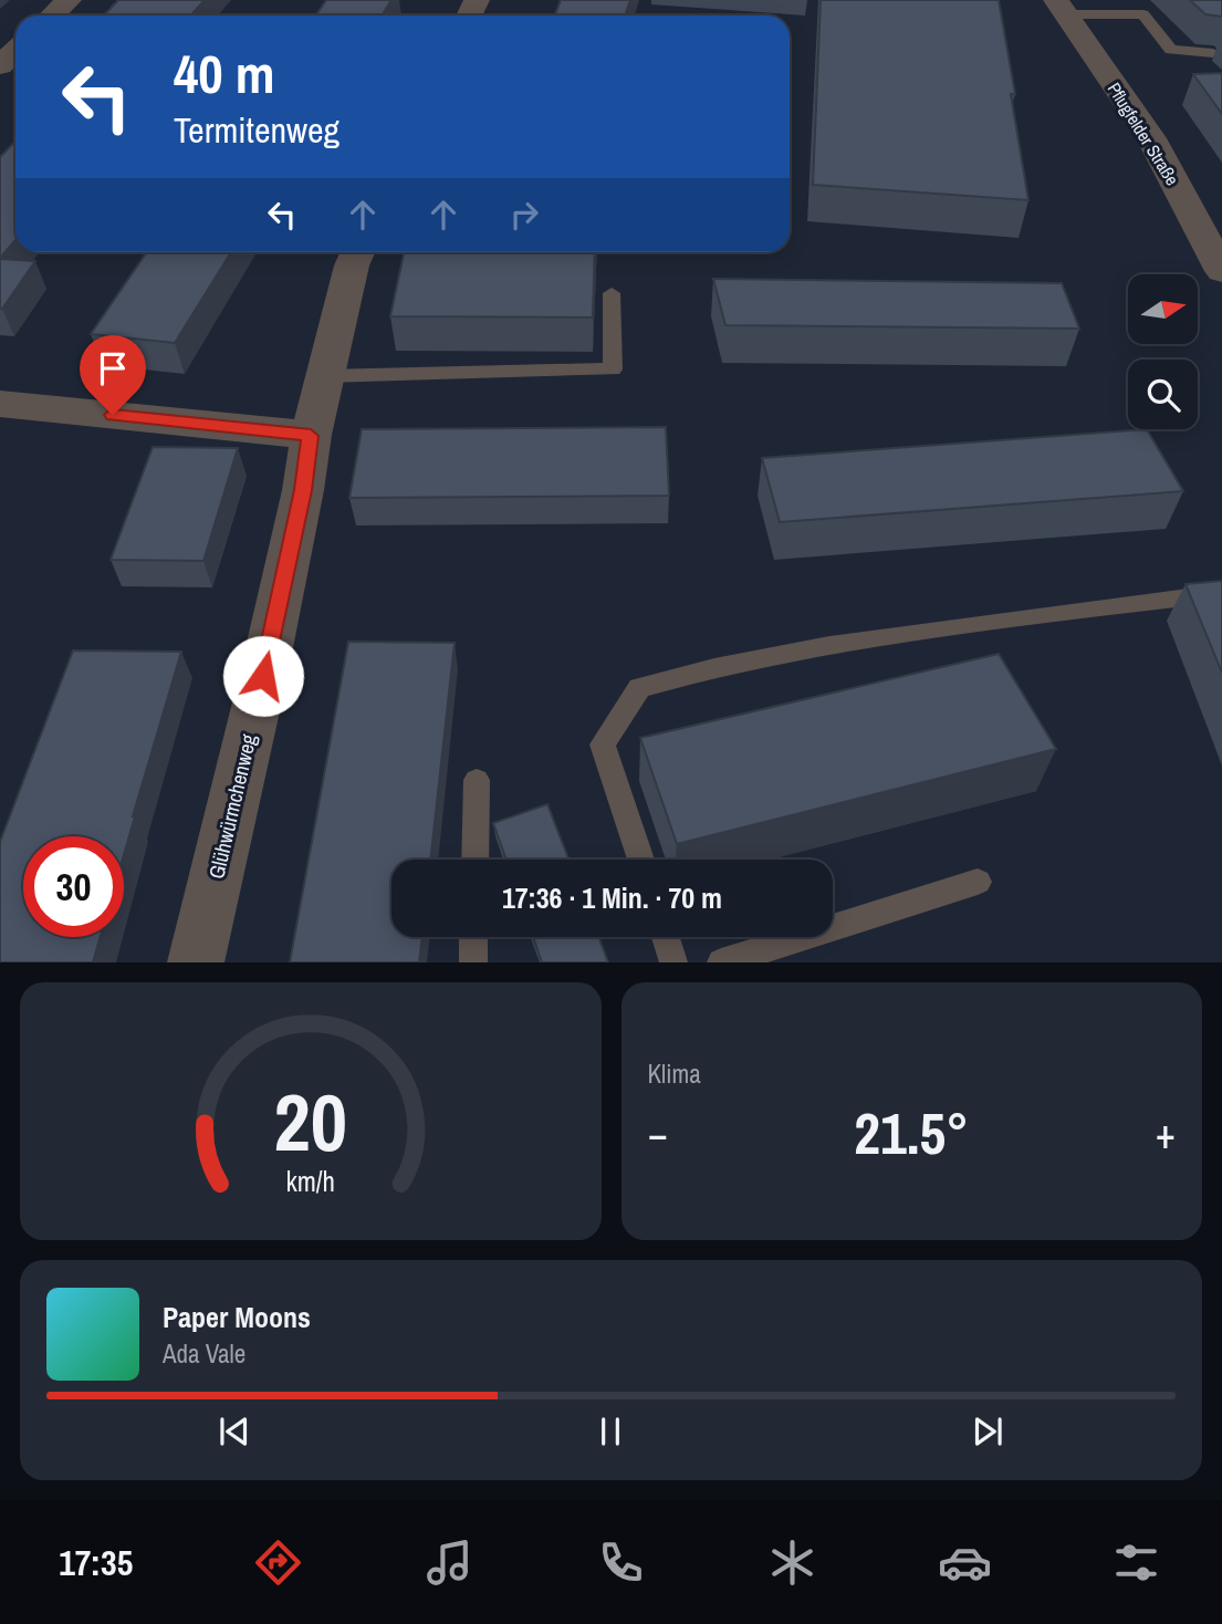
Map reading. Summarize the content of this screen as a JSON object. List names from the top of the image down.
{
  "streets": {
    "street": ["Pflugfelder Straße", "Glühwürmchenweg"]
  },
  "north": "right",
  "page": {
    "turn": ["40 m", "Termitenweg"],
    "limit": "30",
    "trip": "17:36 · 1 Min. · 70 m",
    "tile": "Klima",
    "heat": ["−", "21.5°", "+"],
    "song": ["Paper Moons", "Ada Vale"],
    "tabs": "17:35",
    "gauge": ["20", "km/h"]
  }
}
